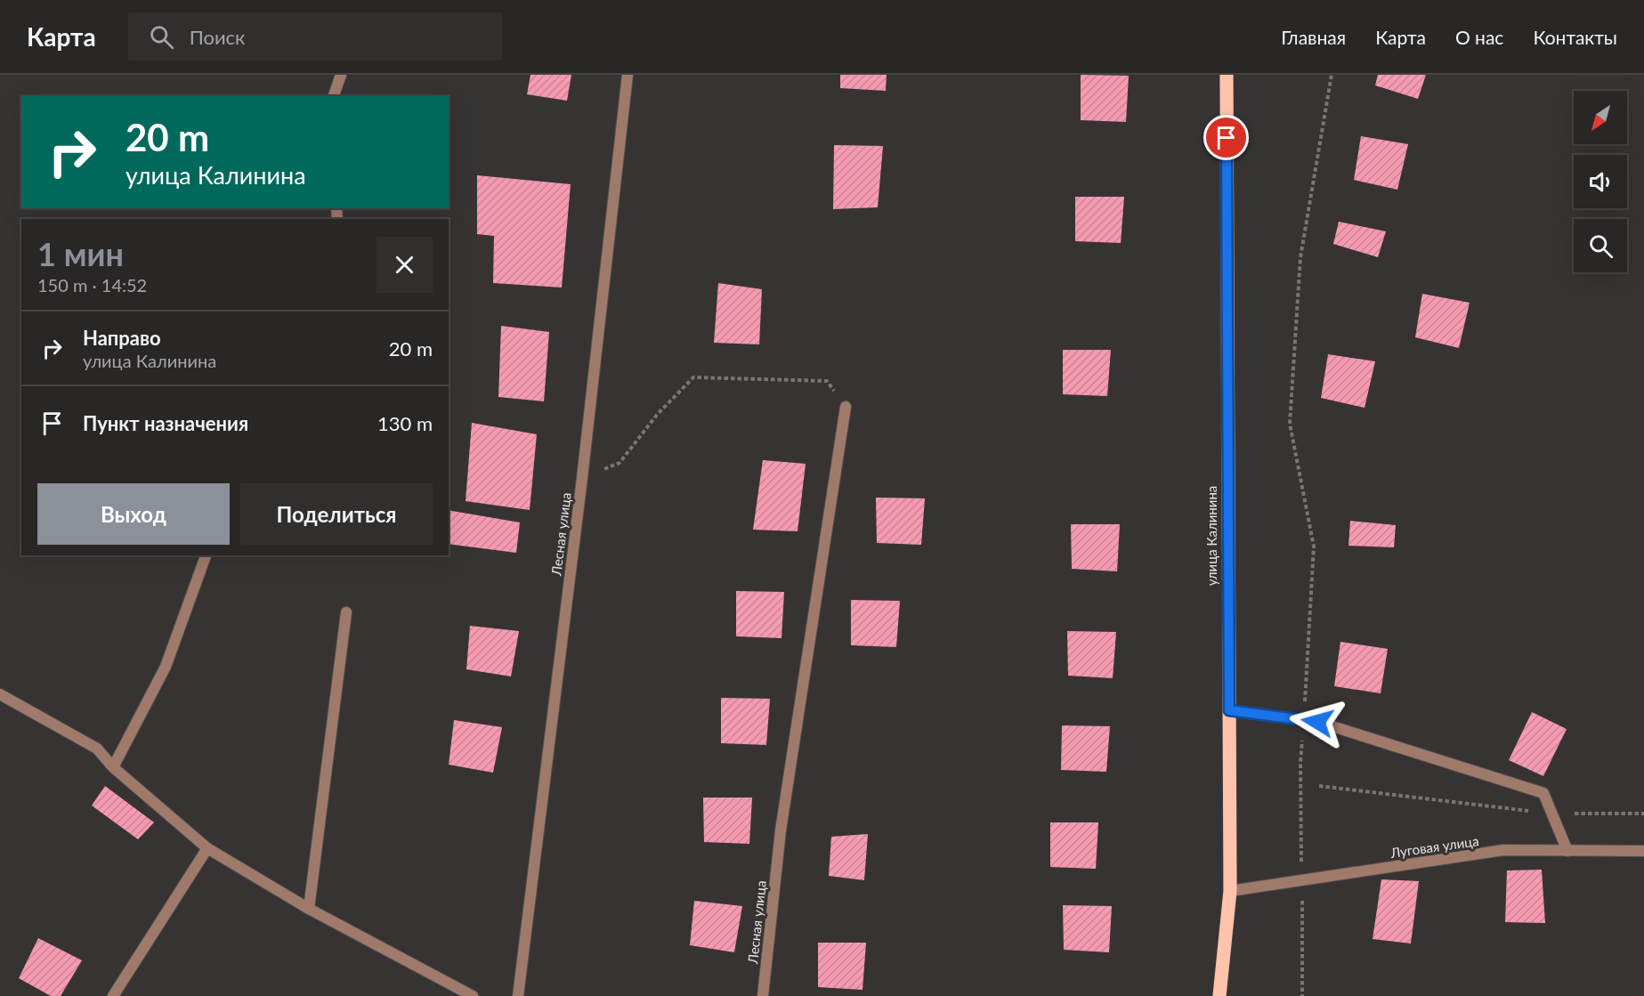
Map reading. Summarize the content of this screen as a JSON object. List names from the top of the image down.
{
  "streets": {
    "main road": ["улица Калинина"],
    "street": ["Лесная улица", "Луговая улица"]
  },
  "crossings": [
    ["улица Калинина", "Луговая улица"]
  ],
  "north": "bottom left",
  "page": {
    "header": "Карта",
    "search": "Поиск",
    "nav": [
      "Главная",
      "Карта",
      "О нас",
      "Контакты"
    ],
    "turn": ["20 m", "улица Калинина"],
    "heading": ["1 мин", "150 m · 14:52"],
    "list": [
      {
        "name": "Направо",
        "note": "улица Калинина",
        "value": "20 m"
      },
      {
        "name": "Пункт назначения",
        "value": "130 m"
      }
    ],
    "buttons": ["Выход", "Поделиться"]
  }
}
